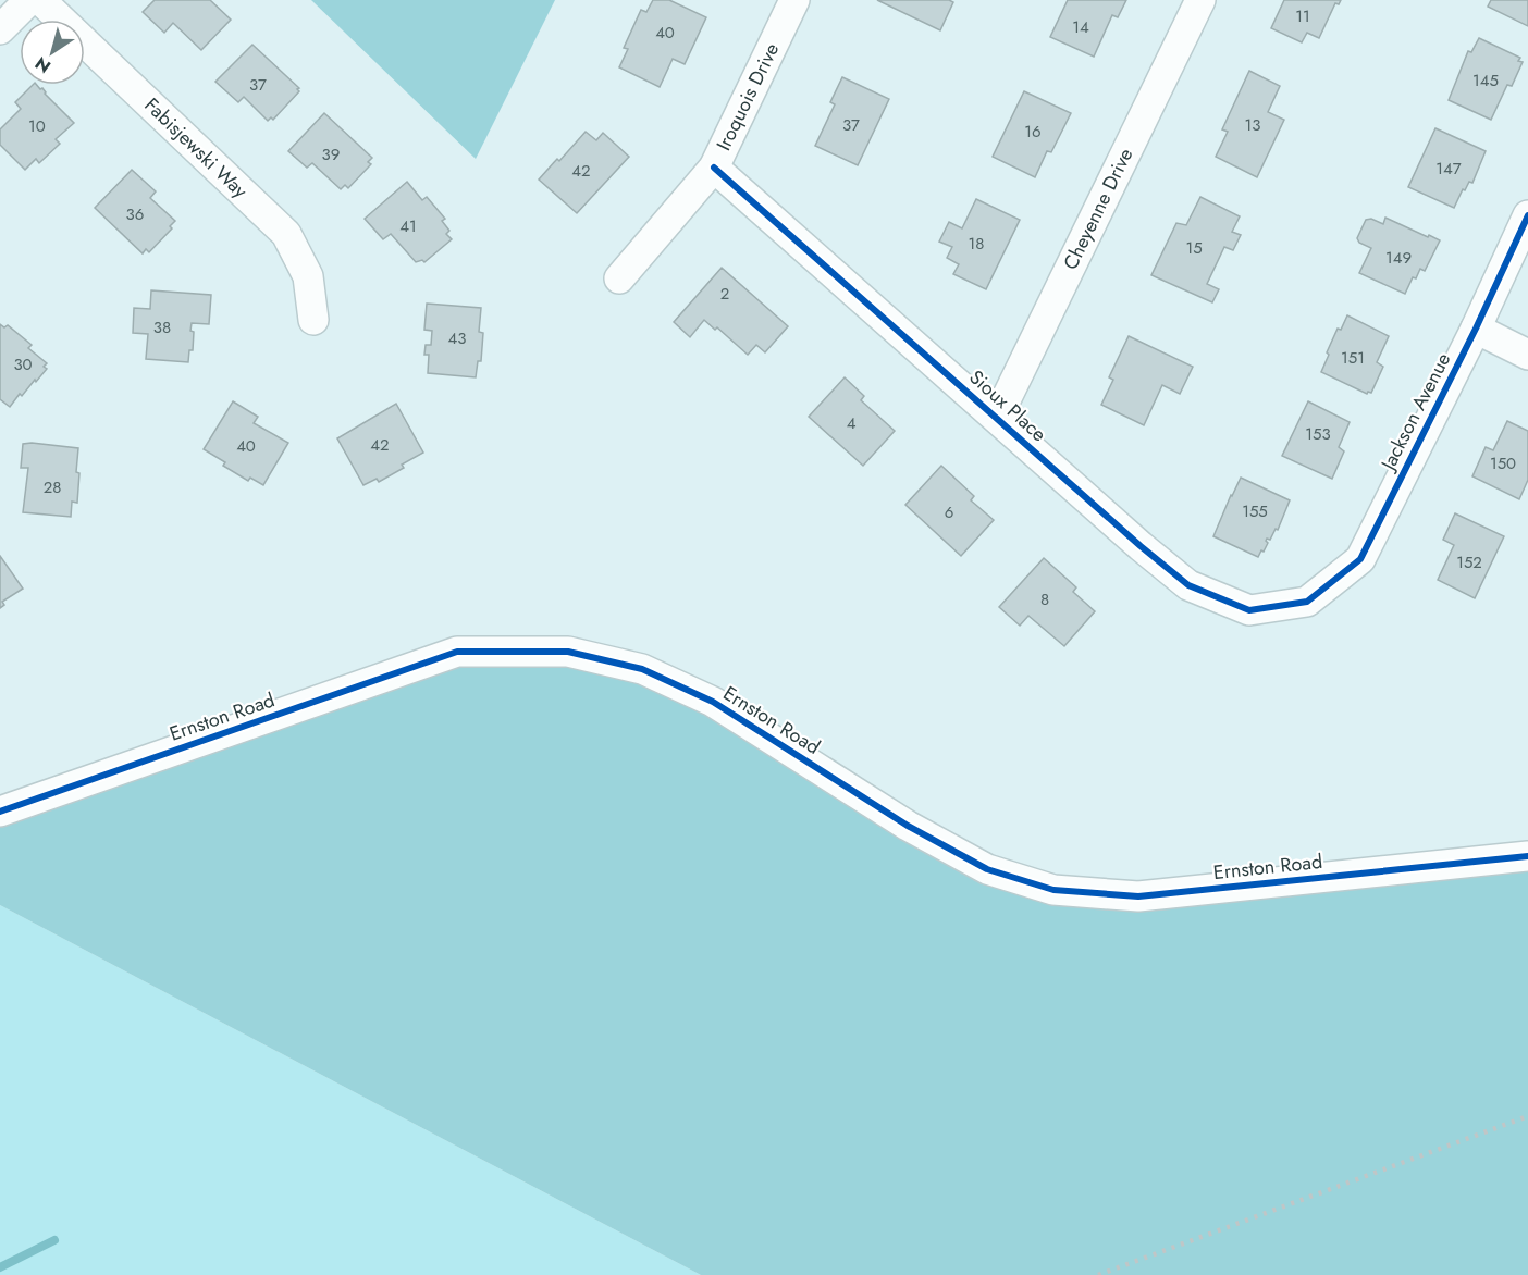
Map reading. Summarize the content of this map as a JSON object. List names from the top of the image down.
{
  "streets": {
    "street": [
      "Iroquois Drive",
      "Fabisjewski Way",
      "Cheyenne Drive",
      "Sioux Place",
      "Jackson Avenue",
      "Ernston Road"
    ]
  },
  "crossings": [
    ["Iroquois Drive", "Sioux Place"],
    ["Cheyenne Drive", "Sioux Place"],
    ["Sioux Place", "Jackson Avenue"]
  ],
  "house_numbers": [
    "11",
    "14",
    "40",
    "145",
    "37",
    "37",
    "13",
    "10",
    "16",
    "39",
    "147",
    "42",
    "36",
    "41",
    "18",
    "15",
    "149",
    "2",
    "38",
    "43",
    "151",
    "30",
    "4",
    "153",
    "42",
    "40",
    "150",
    "28",
    "155",
    "6",
    "152",
    "8"
  ],
  "north": "bottom left"
}
